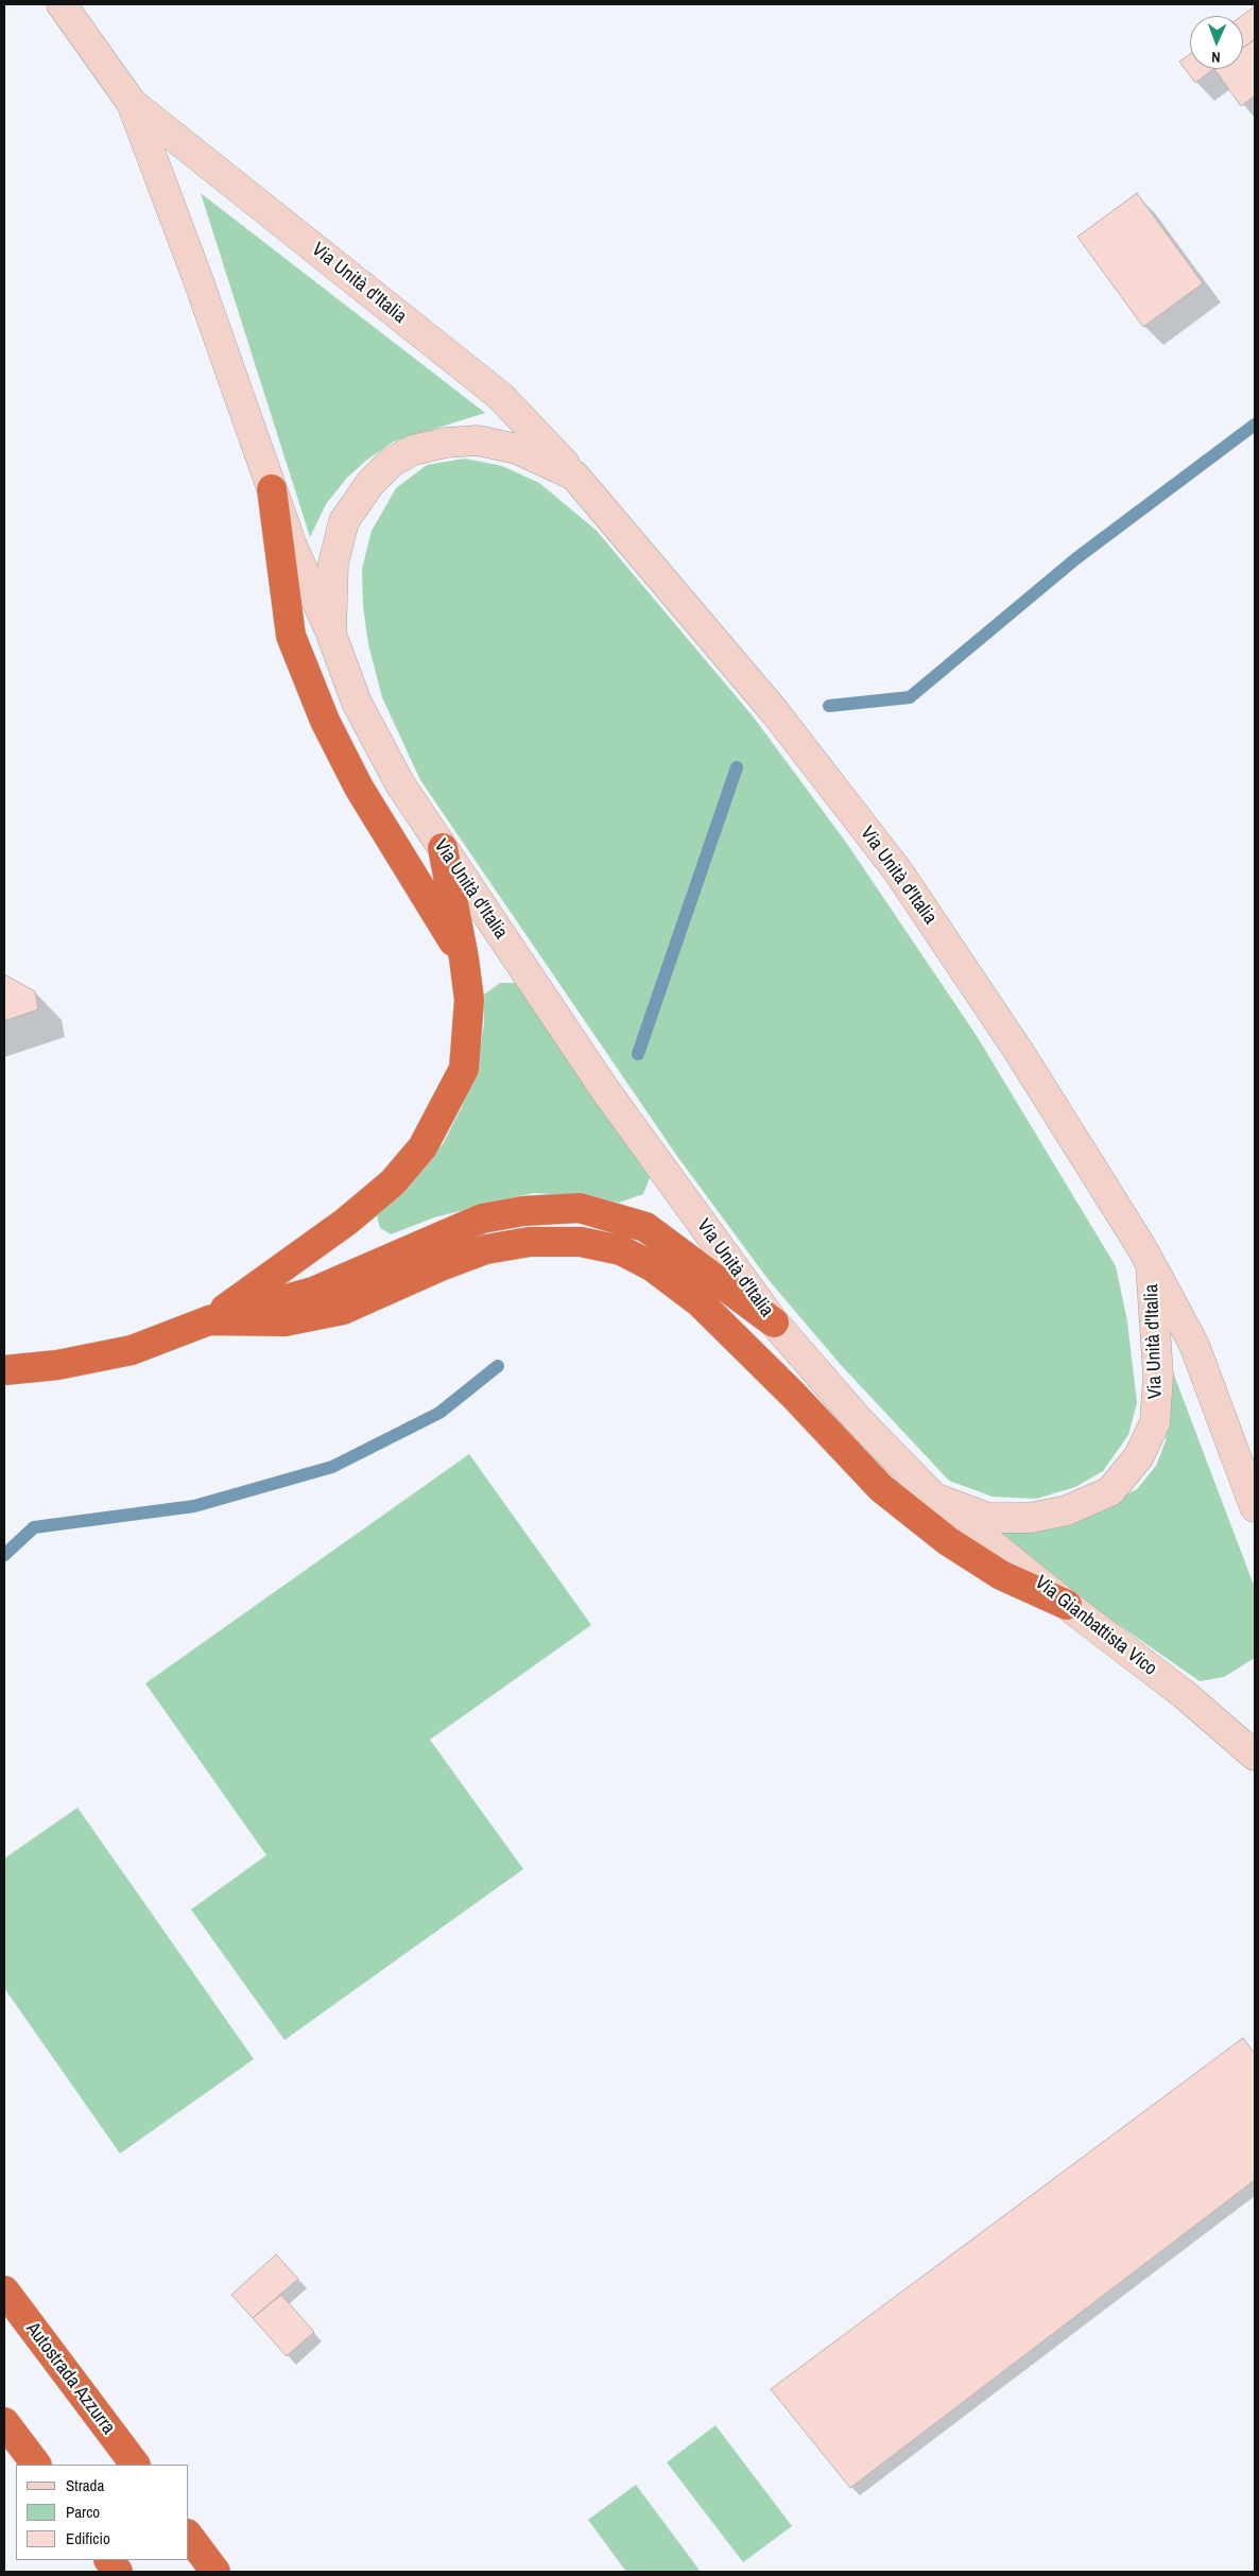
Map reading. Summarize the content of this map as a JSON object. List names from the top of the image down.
{
  "streets": {
    "highway": ["Autostrada Azzurra"],
    "main road": ["Via Unità d'Italia", "Via Gianbattista Vico"]
  },
  "crossings": [
    ["Via Unità d'Italia", "Via Gianbattista Vico"]
  ],
  "legend": ["Strada", "Parco", "Edificio"],
  "north": "bottom"
}
